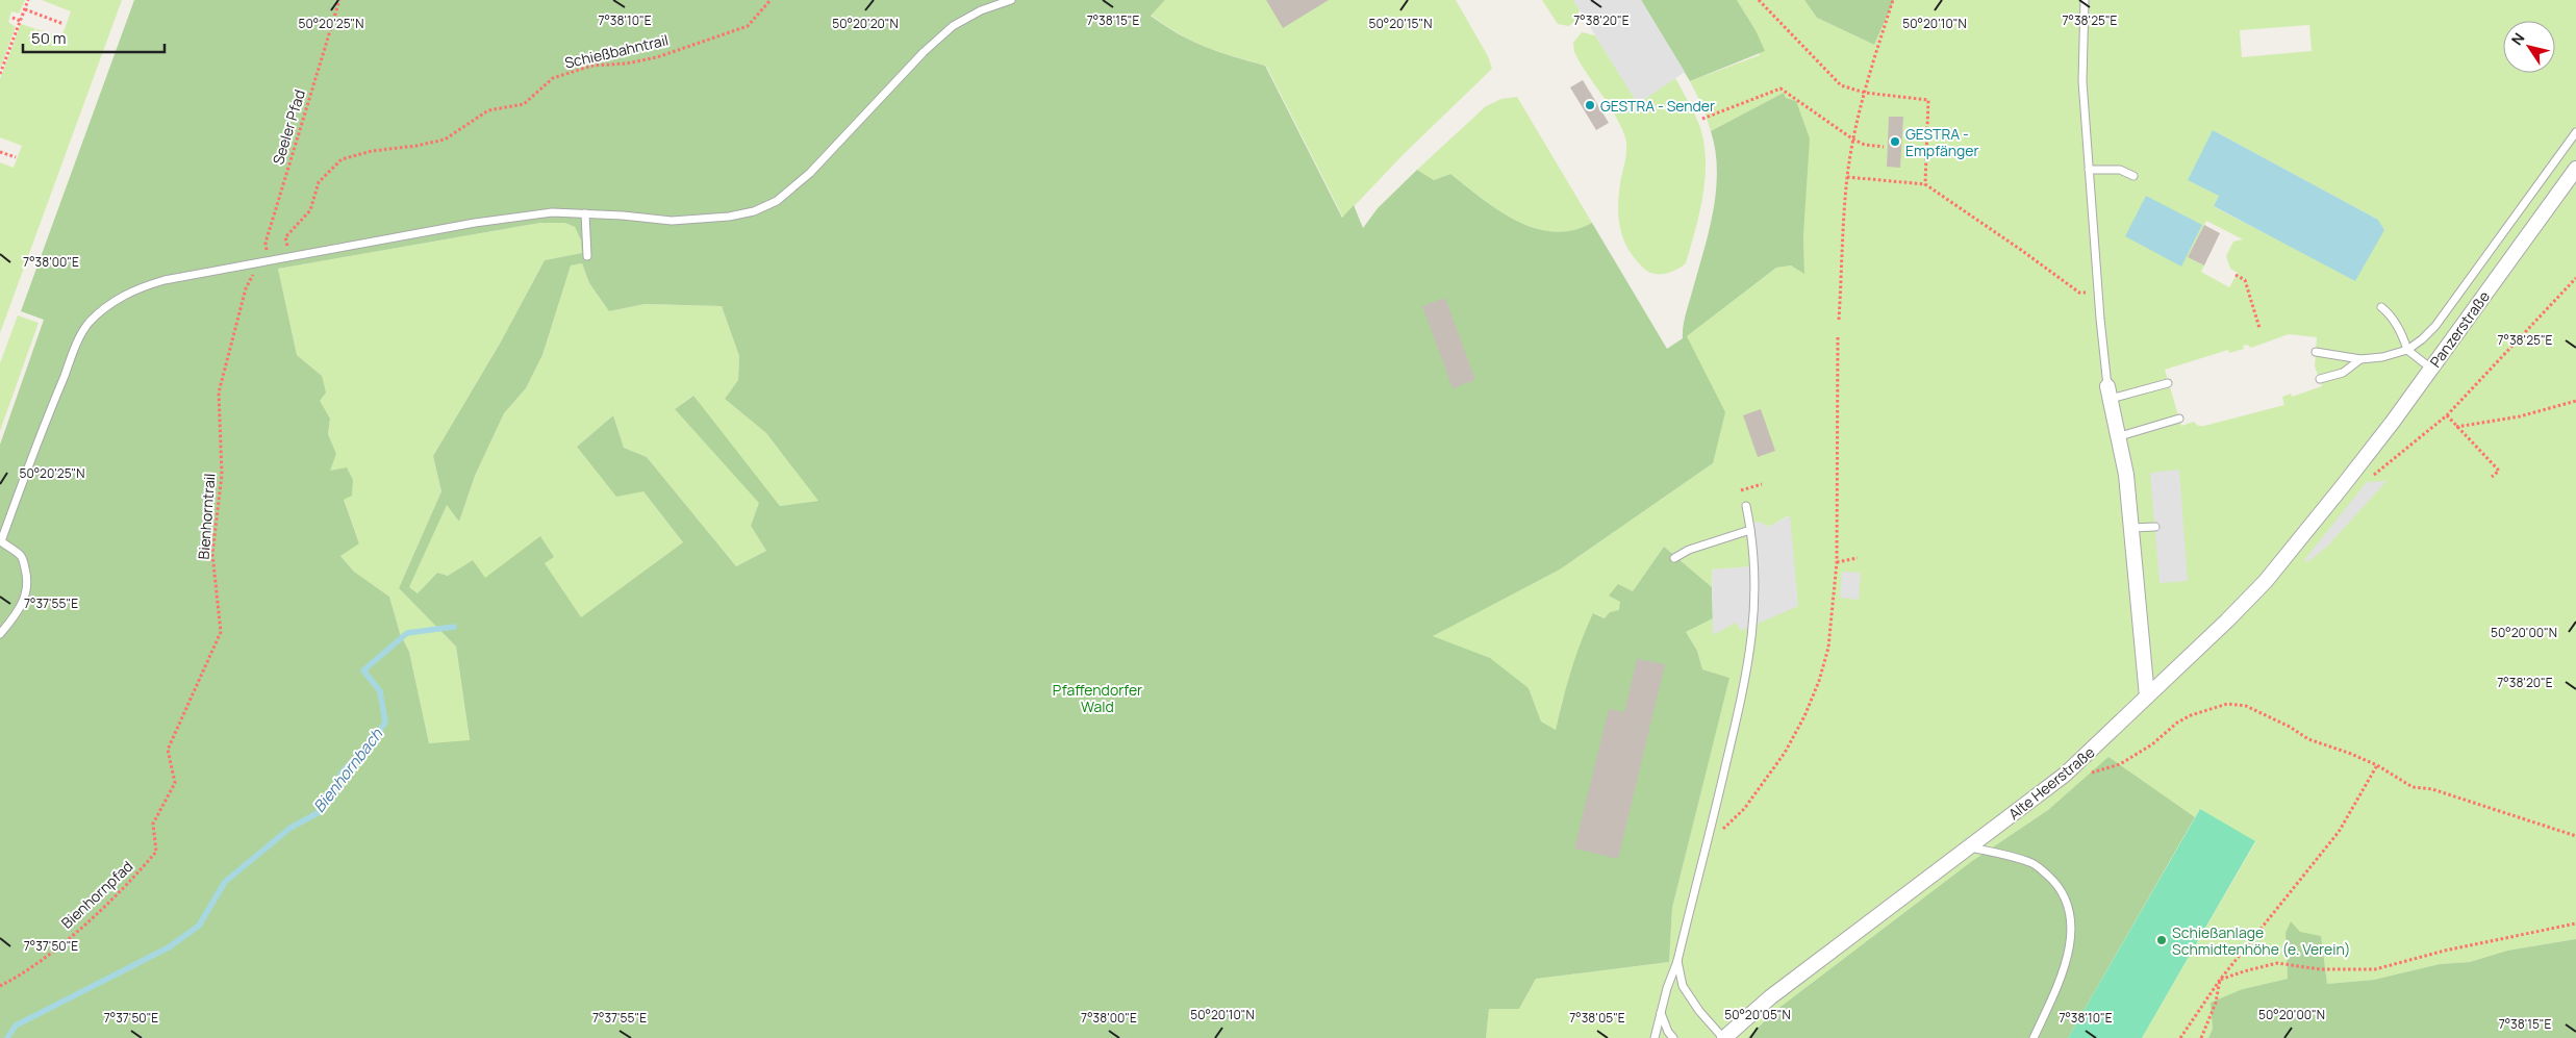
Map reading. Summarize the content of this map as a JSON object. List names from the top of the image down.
{
  "streets": {
    "street": ["Panzerstraße", "Alte Heerstraße"],
    "path": [
      "Schießbahntrail",
      "Seeler Pfad",
      "Bienhorntrail",
      "Bienhornpfad"
    ]
  },
  "crossings": [
    ["Panzerstraße", "Alte Heerstraße"],
    ["Bienhorntrail", "Bienhornpfad"]
  ],
  "water": ["Bienhornbach"],
  "parks": ["Pfaffendorfer Wald"],
  "places": ["GESTRA - Sender", "GESTRA - Empfänger", "Schießanlage Schmidtenhöhe (e. Verein)"],
  "scale_bar": "50 m",
  "north": "top left",
  "coordinates": [
    "7°38'10\"E",
    "7°38'15\"E",
    "7°38'20\"E",
    "7°38'25\"E",
    "50°20'25\"N",
    "50°20'20\"N",
    "50°20'15\"N",
    "50°20'10\"N",
    "7°38'00\"E",
    "7°37'55\"E",
    "50°20'00\"N",
    "7°37'50\"E",
    "50°20'05\"N",
    "7°38'05\"E"
  ]
}
